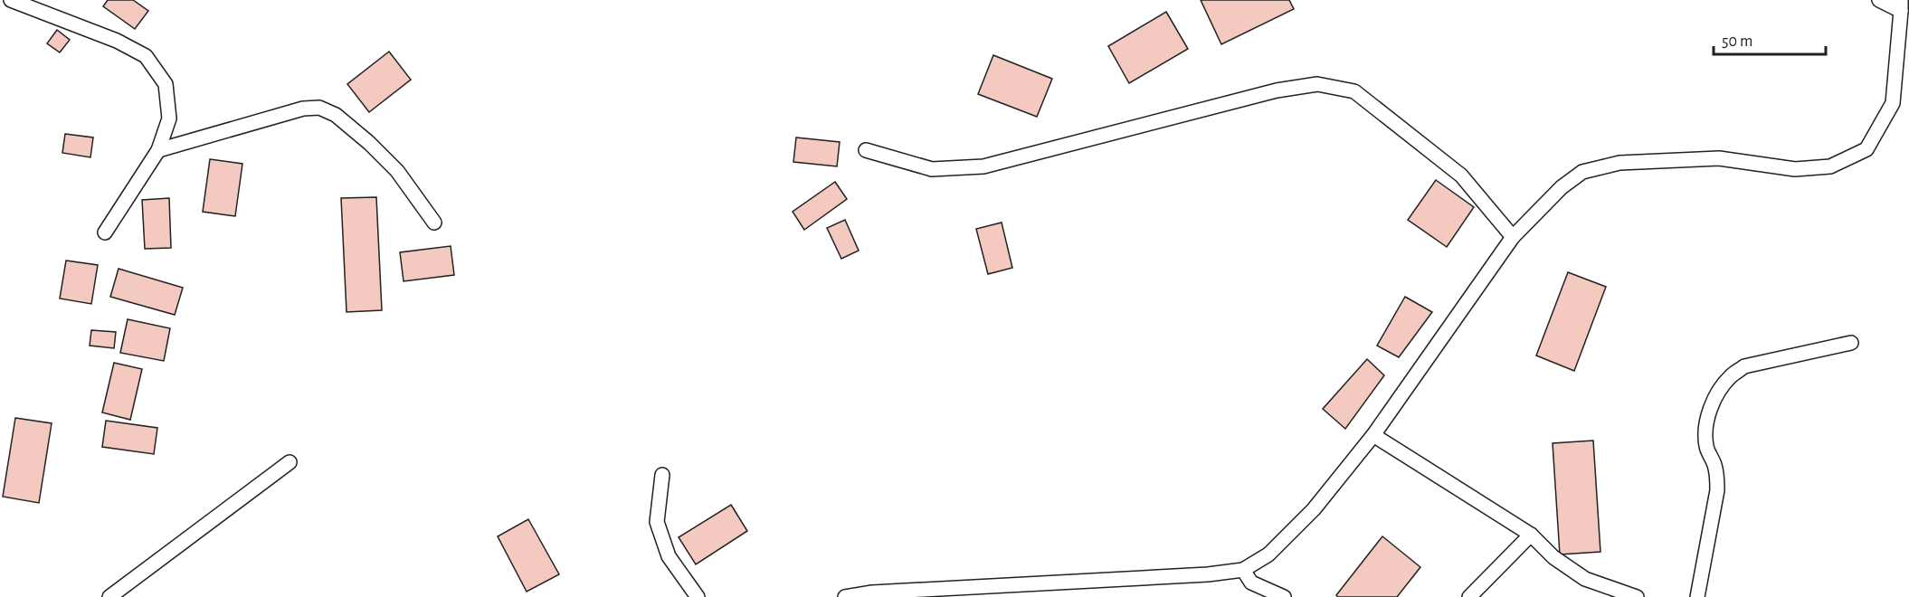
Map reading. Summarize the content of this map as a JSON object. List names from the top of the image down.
{
  "scale_bar": "50 m"
}
